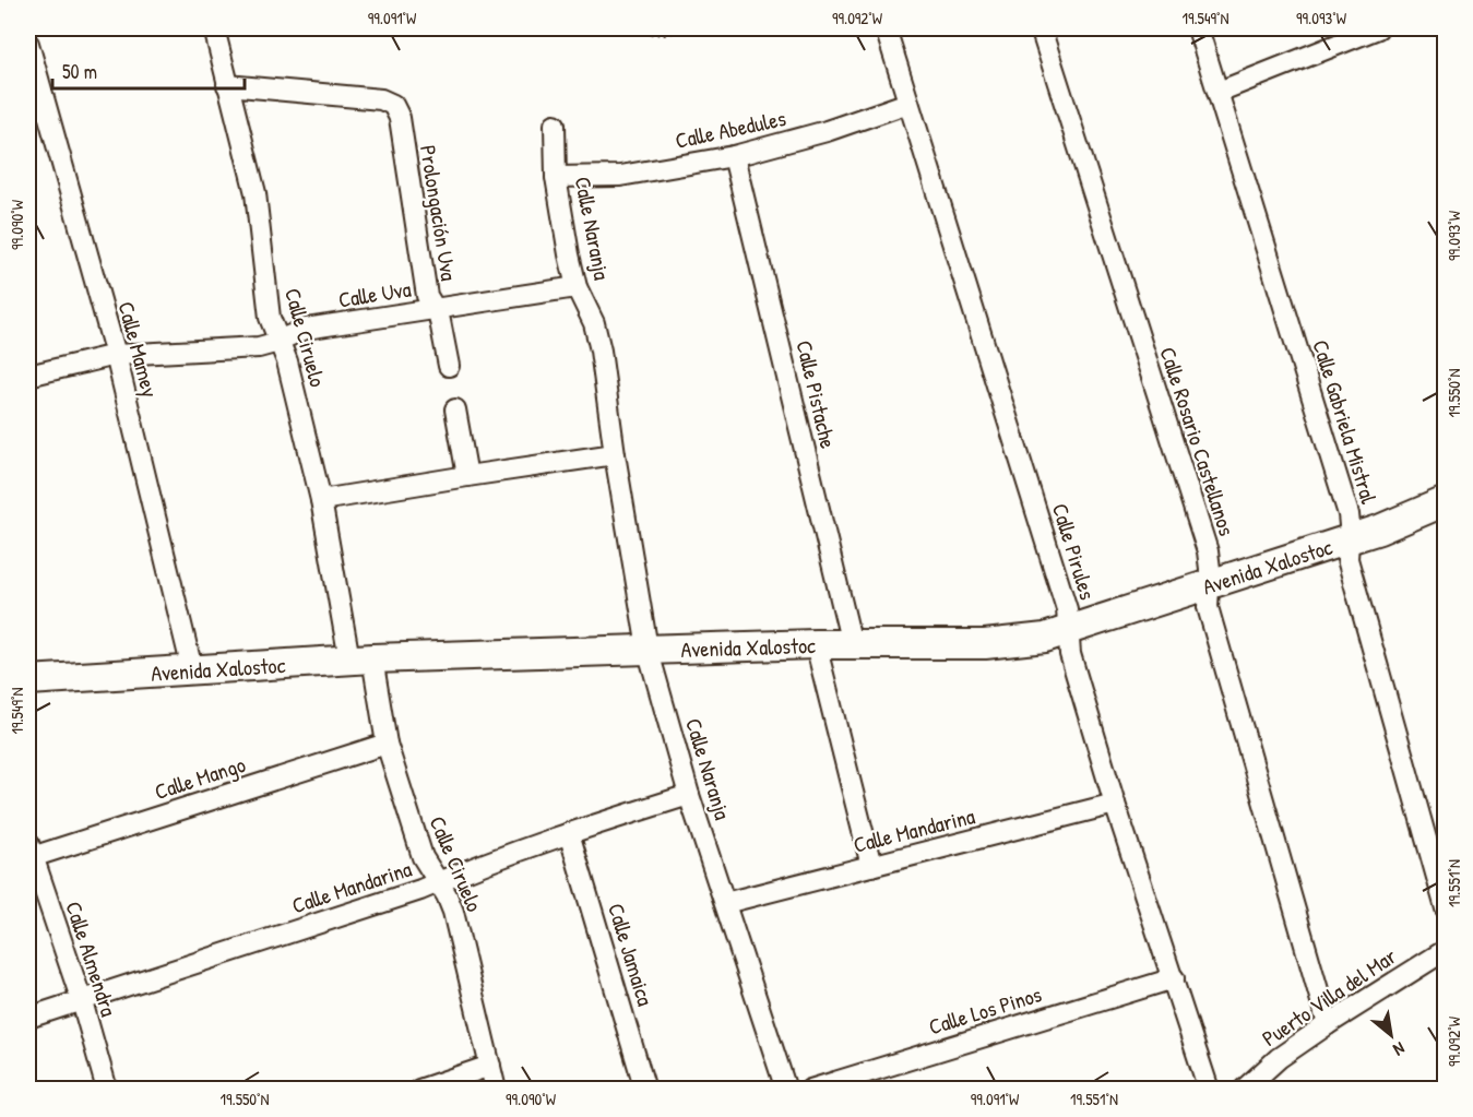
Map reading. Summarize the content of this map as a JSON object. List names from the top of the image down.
{
  "streets": {
    "street": [
      "Calle Abedules",
      "Prolongación Uva",
      "Calle Naranja",
      "Calle Uva",
      "Calle Ciruelo",
      "Calle Mamey",
      "Calle Pistache",
      "Calle Gabriela Mistral",
      "Calle Rosario Castellanos",
      "Calle Pirules",
      "Avenida Xalostoc",
      "Calle Mango",
      "Calle Mandarina",
      "Calle Jamaica",
      "Calle Almendra",
      "Puerto Villa del Mar",
      "Calle Los Pinos"
    ]
  },
  "crossings": [
    ["Calle Abedules", "Calle Naranja"],
    ["Calle Abedules", "Calle Pistache"],
    ["Calle Abedules", "Calle Pirules"],
    ["Prolongación Uva", "Calle Uva"],
    ["Prolongación Uva", "Calle Ciruelo"],
    ["Calle Naranja", "Calle Uva"],
    ["Calle Naranja", "Avenida Xalostoc"],
    ["Calle Naranja", "Calle Mandarina"],
    ["Calle Uva", "Calle Ciruelo"],
    ["Calle Uva", "Calle Mamey"],
    ["Calle Ciruelo", "Avenida Xalostoc"],
    ["Calle Ciruelo", "Calle Mango"],
    ["Calle Ciruelo", "Calle Mandarina"],
    ["Calle Mamey", "Avenida Xalostoc"],
    ["Calle Pistache", "Avenida Xalostoc"],
    ["Calle Gabriela Mistral", "Avenida Xalostoc"],
    ["Calle Rosario Castellanos", "Avenida Xalostoc"],
    ["Calle Rosario Castellanos", "Puerto Villa del Mar"],
    ["Calle Pirules", "Avenida Xalostoc"],
    ["Calle Pirules", "Calle Mandarina"],
    ["Calle Pirules", "Calle Los Pinos"],
    ["Calle Mango", "Calle Almendra"],
    ["Calle Mandarina", "Calle Jamaica"],
    ["Calle Mandarina", "Calle Almendra"]
  ],
  "scale_bar": "50 m",
  "north": "bottom right",
  "coordinates": [
    "99.091°W",
    "99.092°W",
    "19.549°N",
    "99.093°W",
    "99.090°W",
    "19.550°N",
    "19.551°N"
  ]
}
